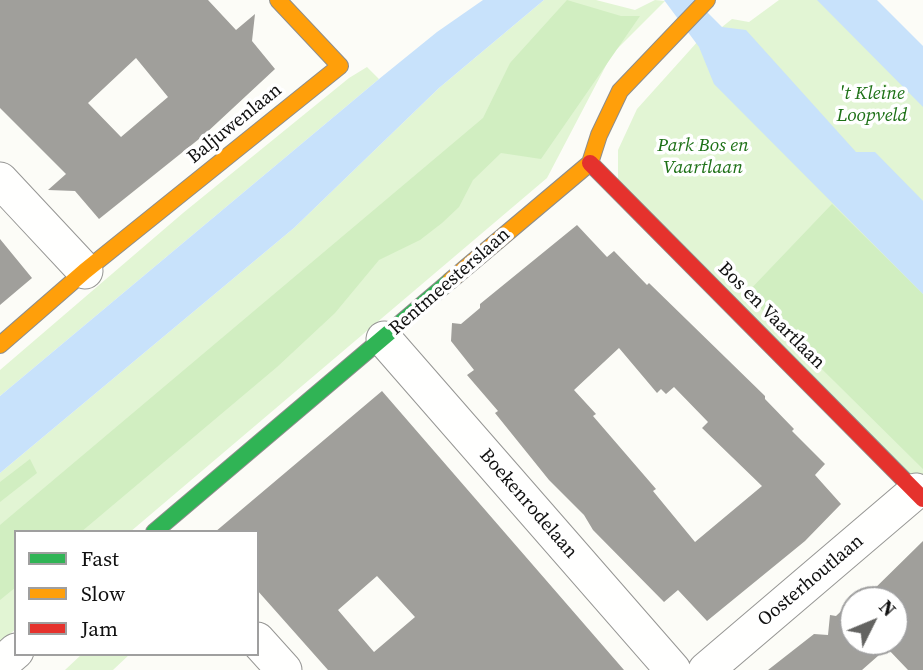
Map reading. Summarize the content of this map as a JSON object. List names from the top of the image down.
{
  "streets": {
    "street": [
      "Baljuwenlaan",
      "Rentmeesterslaan",
      "Bos en Vaartlaan",
      "Boekenrodelaan",
      "Oosterhoutlaan"
    ]
  },
  "crossings": [
    ["Rentmeesterslaan", "Bos en Vaartlaan"],
    ["Rentmeesterslaan", "Boekenrodelaan"],
    ["Bos en Vaartlaan", "Oosterhoutlaan"]
  ],
  "parks": ["'t Kleine Loopveld", "Park Bos en Vaartlaan"],
  "legend": ["Fast", "Slow", "Jam"],
  "north": "top right"
}
